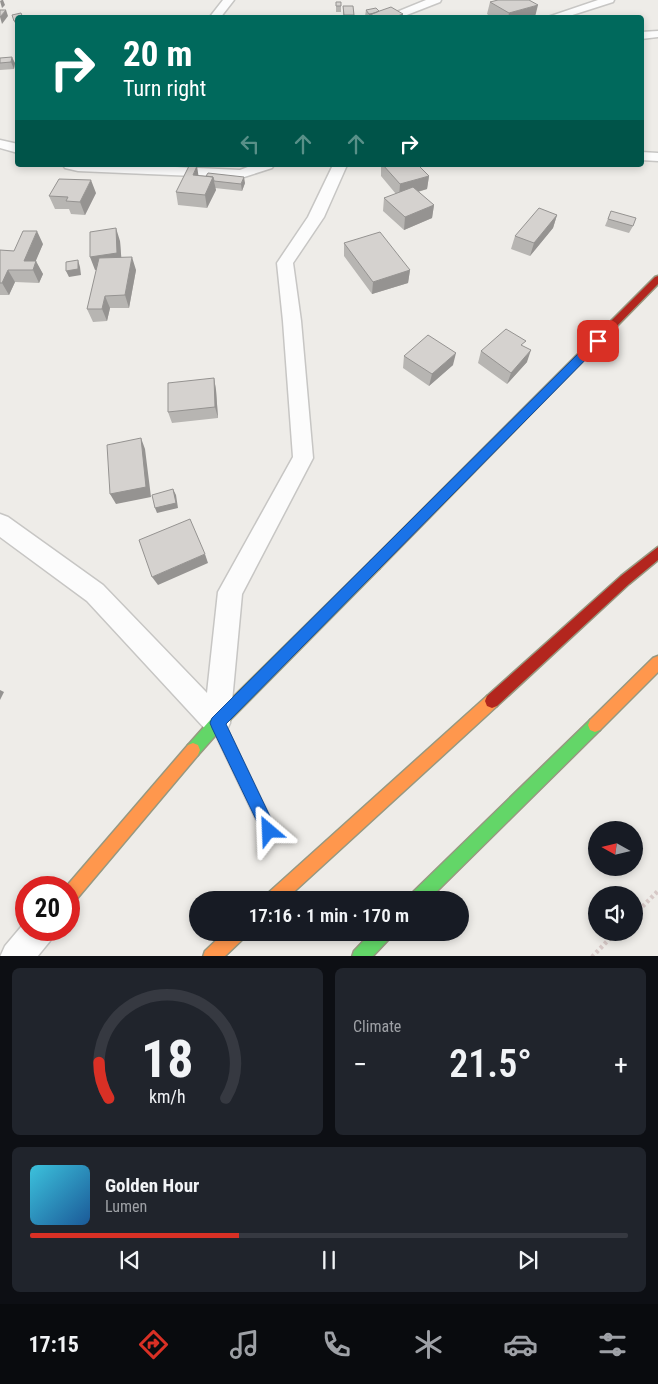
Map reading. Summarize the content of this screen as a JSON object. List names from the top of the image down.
{
  "north": "left",
  "page": {
    "turn": ["20 m", "Turn right"],
    "limit": "20",
    "trip": "17:16 · 1 min · 170 m",
    "tile": "Climate",
    "heat": ["−", "21.5°", "+"],
    "song": ["Golden Hour", "Lumen"],
    "tabs": "17:15",
    "gauge": ["18", "km/h"]
  }
}
